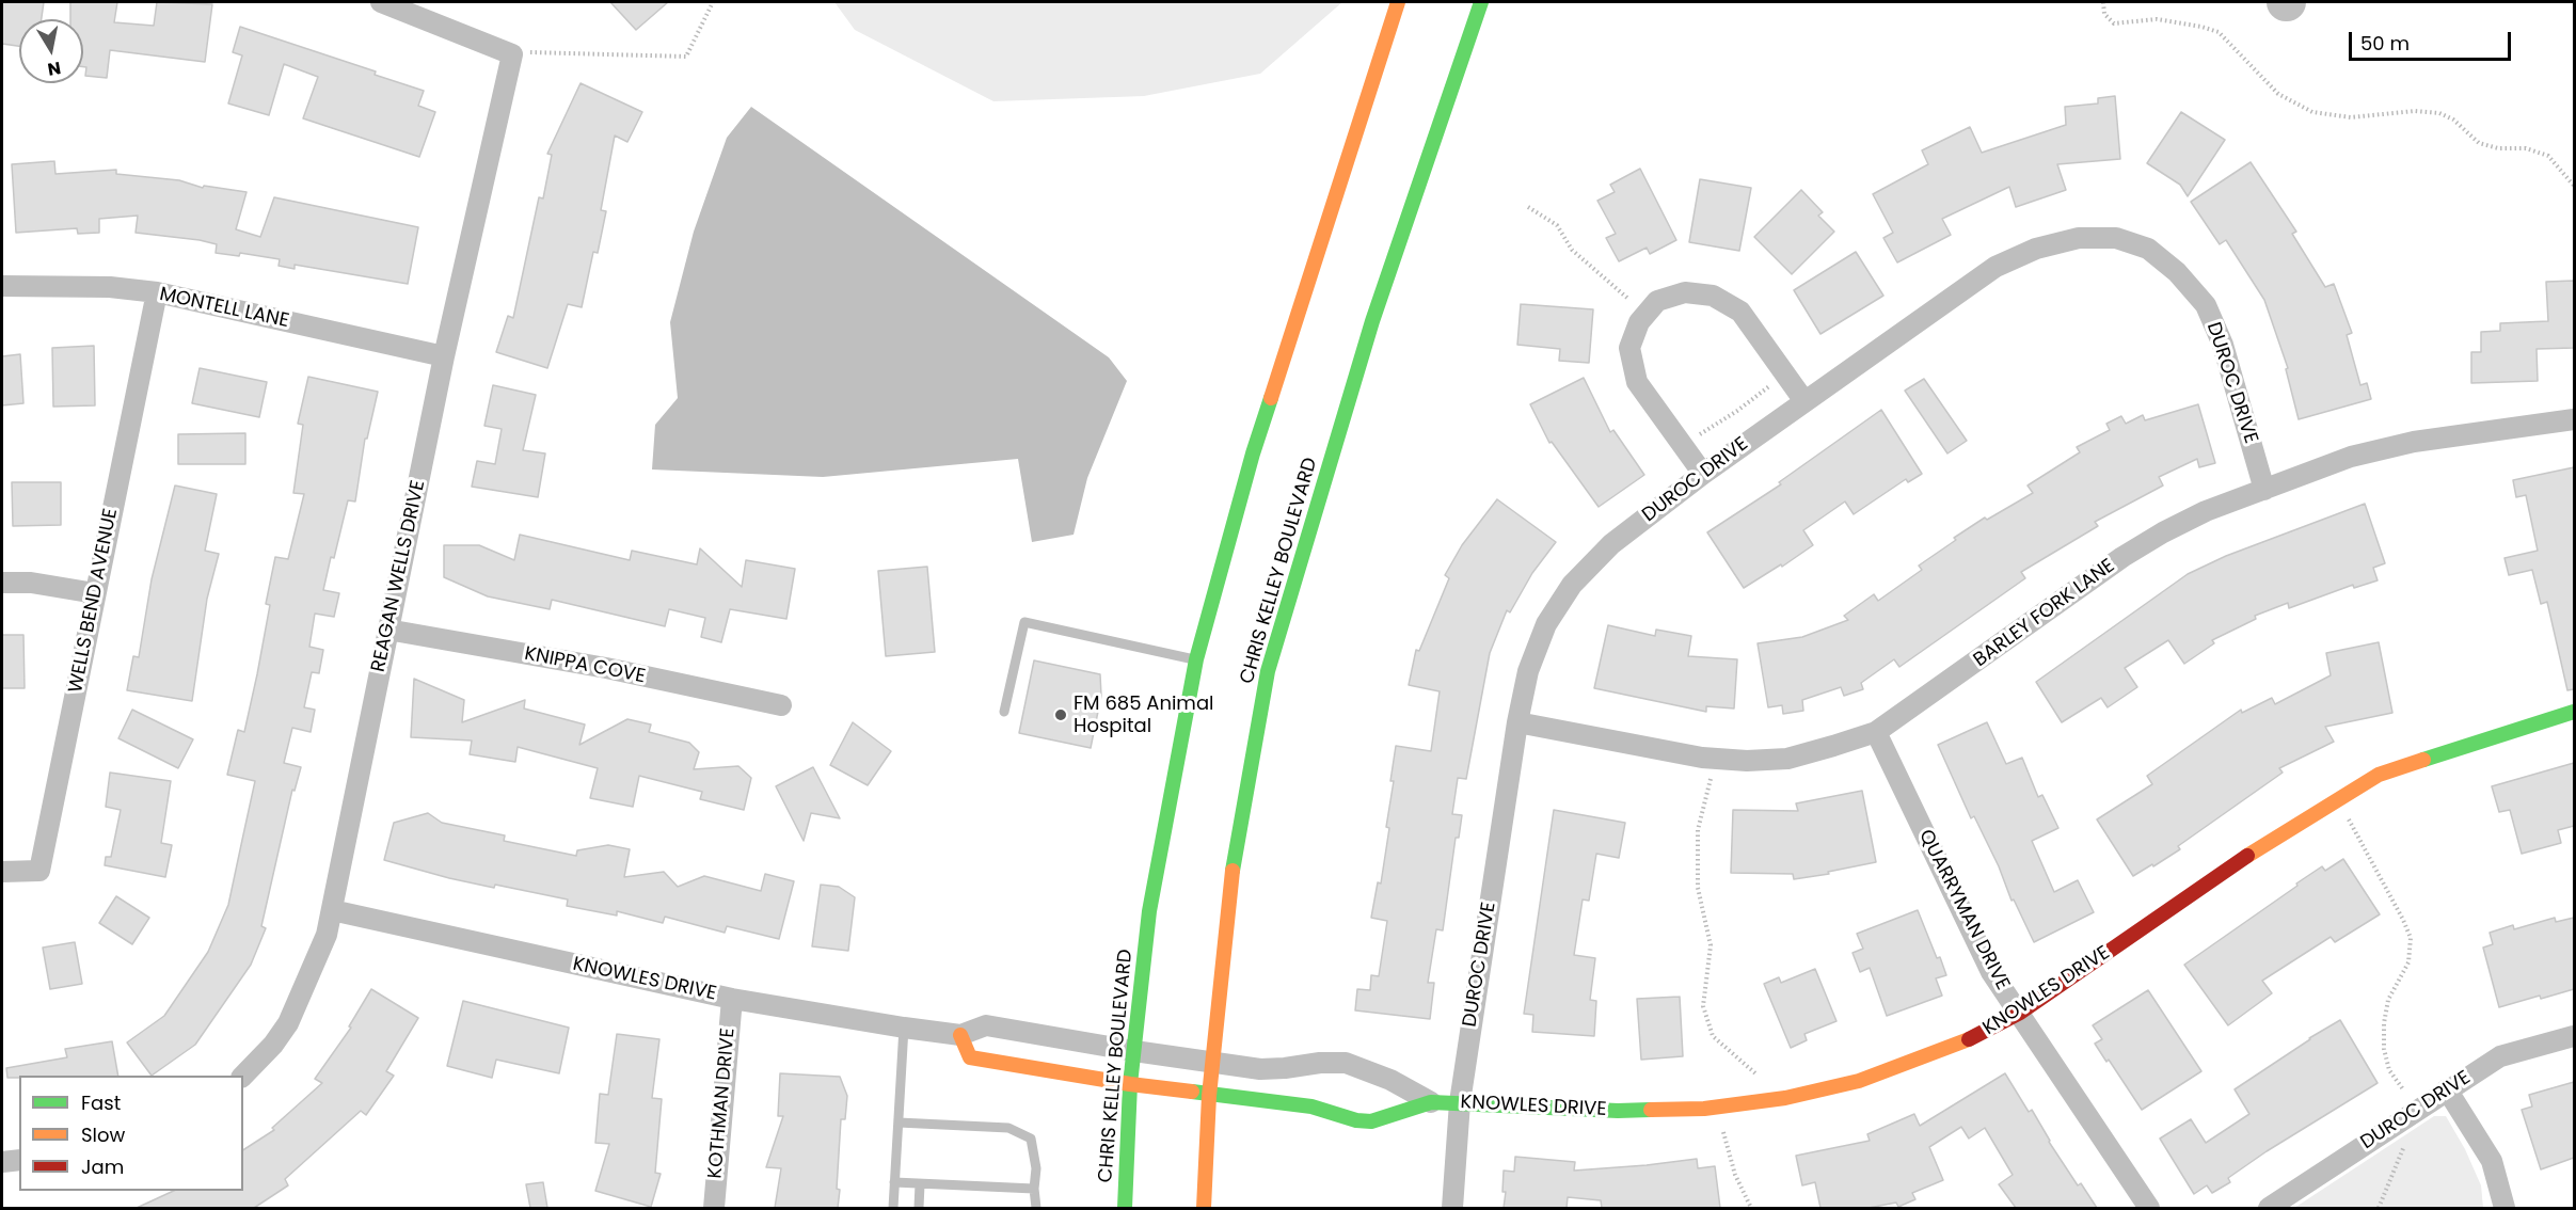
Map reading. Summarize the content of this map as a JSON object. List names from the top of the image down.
{
  "streets": {
    "main road": ["CHRIS KELLEY BOULEVARD", "KNOWLES DRIVE"],
    "street": [
      "MONTELL LANE",
      "DUROC DRIVE",
      "REAGAN WELLS DRIVE",
      "WELLS BEND AVENUE",
      "BARLEY FORK LANE",
      "KNIPPA COVE",
      "QUARRYMAN DRIVE",
      "KOTHMAN DRIVE"
    ]
  },
  "crossings": [
    ["MONTELL LANE", "REAGAN WELLS DRIVE"],
    ["MONTELL LANE", "WELLS BEND AVENUE"],
    ["DUROC DRIVE", "BARLEY FORK LANE"],
    ["DUROC DRIVE", "KNOWLES DRIVE"],
    ["CHRIS KELLEY BOULEVARD", "KNOWLES DRIVE"],
    ["REAGAN WELLS DRIVE", "KNIPPA COVE"],
    ["REAGAN WELLS DRIVE", "KNOWLES DRIVE"],
    ["BARLEY FORK LANE", "QUARRYMAN DRIVE"],
    ["QUARRYMAN DRIVE", "KNOWLES DRIVE"],
    ["KNOWLES DRIVE", "KOTHMAN DRIVE"]
  ],
  "places": ["FM 685 Animal Hospital"],
  "legend": ["Fast", "Slow", "Jam"],
  "scale_bar": "50 m",
  "north": "bottom"
}
